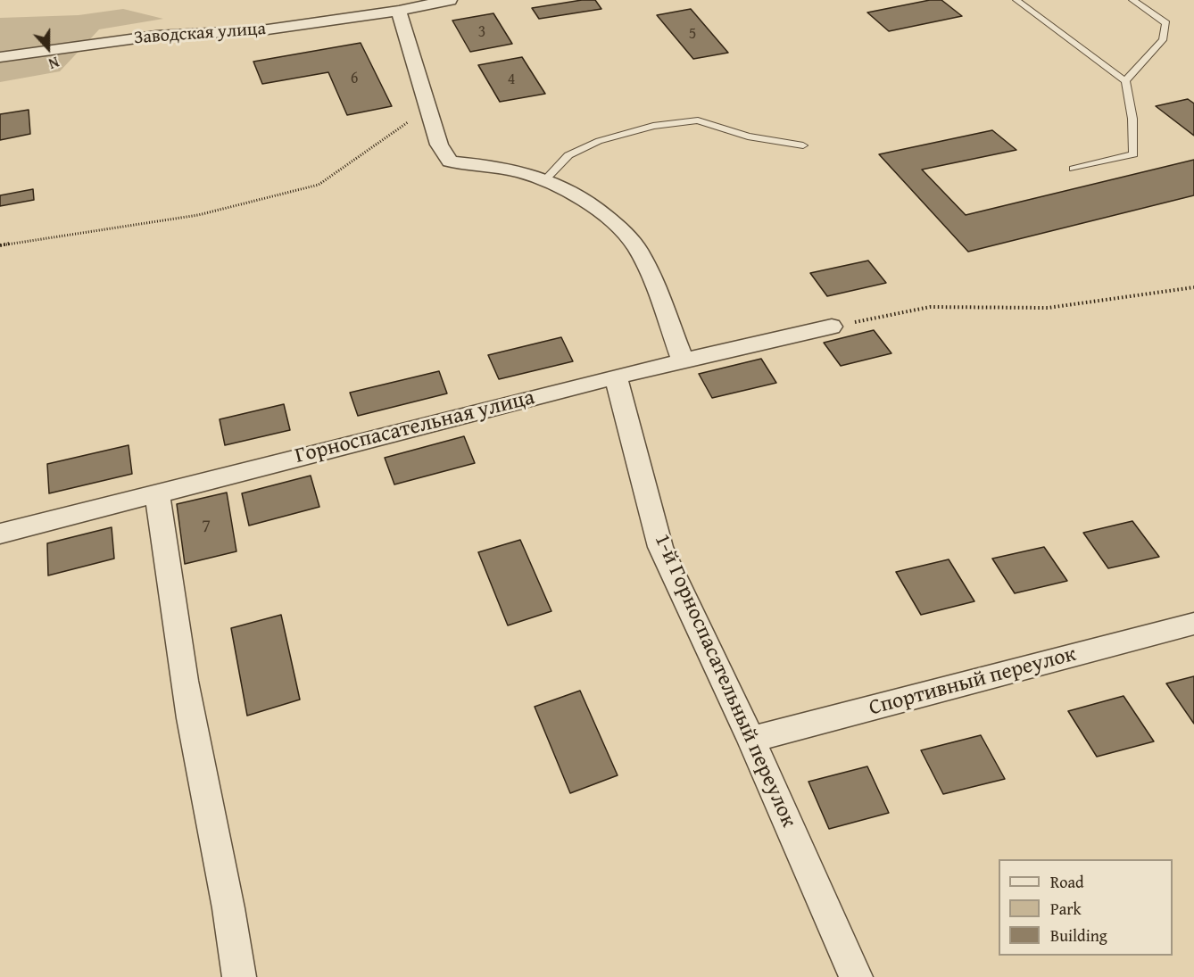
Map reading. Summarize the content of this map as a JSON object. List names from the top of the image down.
{
  "streets": {
    "street": [
      "Заводская улица",
      "Горноспасательная улица",
      "1-й Горноспасательный переулок",
      "Спортивный переулок"
    ]
  },
  "crossings": [
    ["Горноспасательная улица", "1-й Горноспасательный переулок"],
    ["1-й Горноспасательный переулок", "Спортивный переулок"]
  ],
  "house_numbers": [
    "3",
    "5",
    "6",
    "4",
    "7"
  ],
  "legend": ["Road", "Park", "Building"],
  "north": "bottom"
}
